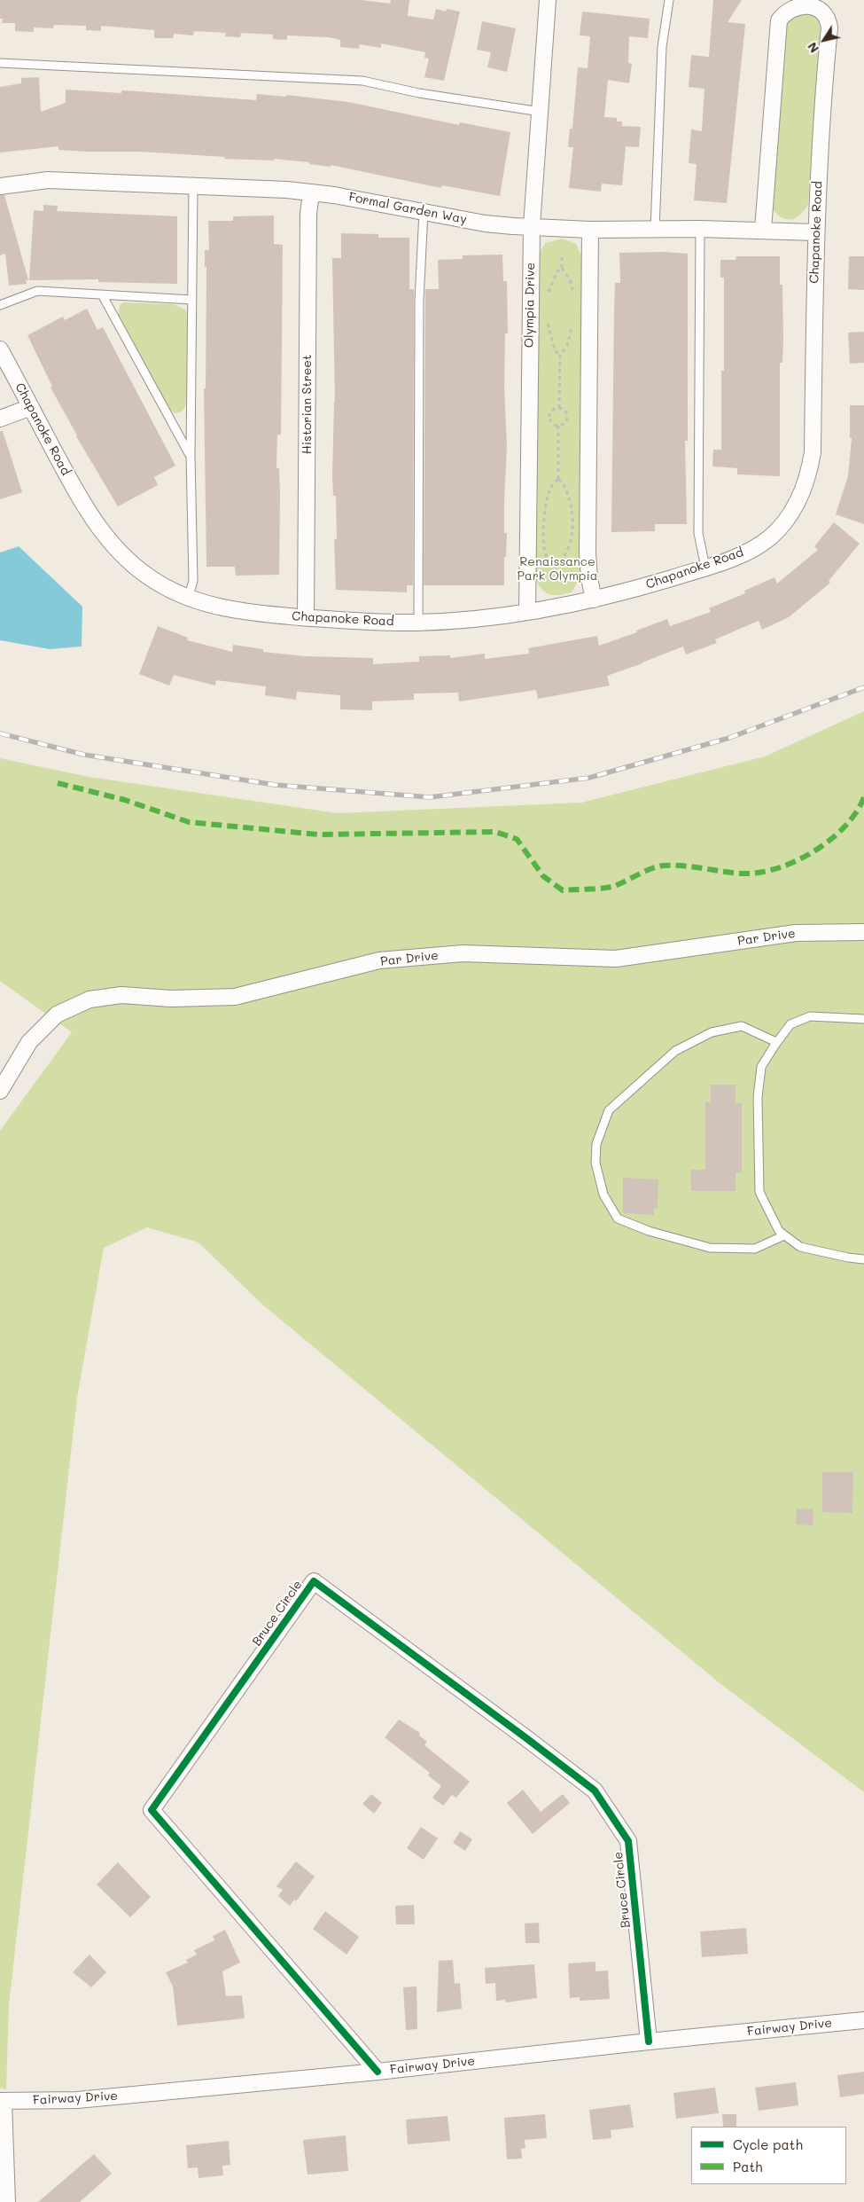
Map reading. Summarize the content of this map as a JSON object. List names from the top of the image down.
{
  "streets": {
    "street": [
      "Formal Garden Way",
      "Chapanoke Road",
      "Olympia Drive",
      "Historian Street",
      "Par Drive",
      "Bruce Circle",
      "Fairway Drive"
    ]
  },
  "crossings": [
    ["Formal Garden Way", "Chapanoke Road"],
    ["Formal Garden Way", "Olympia Drive"],
    ["Formal Garden Way", "Historian Street"],
    ["Chapanoke Road", "Olympia Drive"],
    ["Chapanoke Road", "Historian Street"],
    ["Bruce Circle", "Fairway Drive"]
  ],
  "parks": ["Renaissance Park Olympia"],
  "legend": ["Cycle path", "Path"],
  "north": "bottom left"
}
